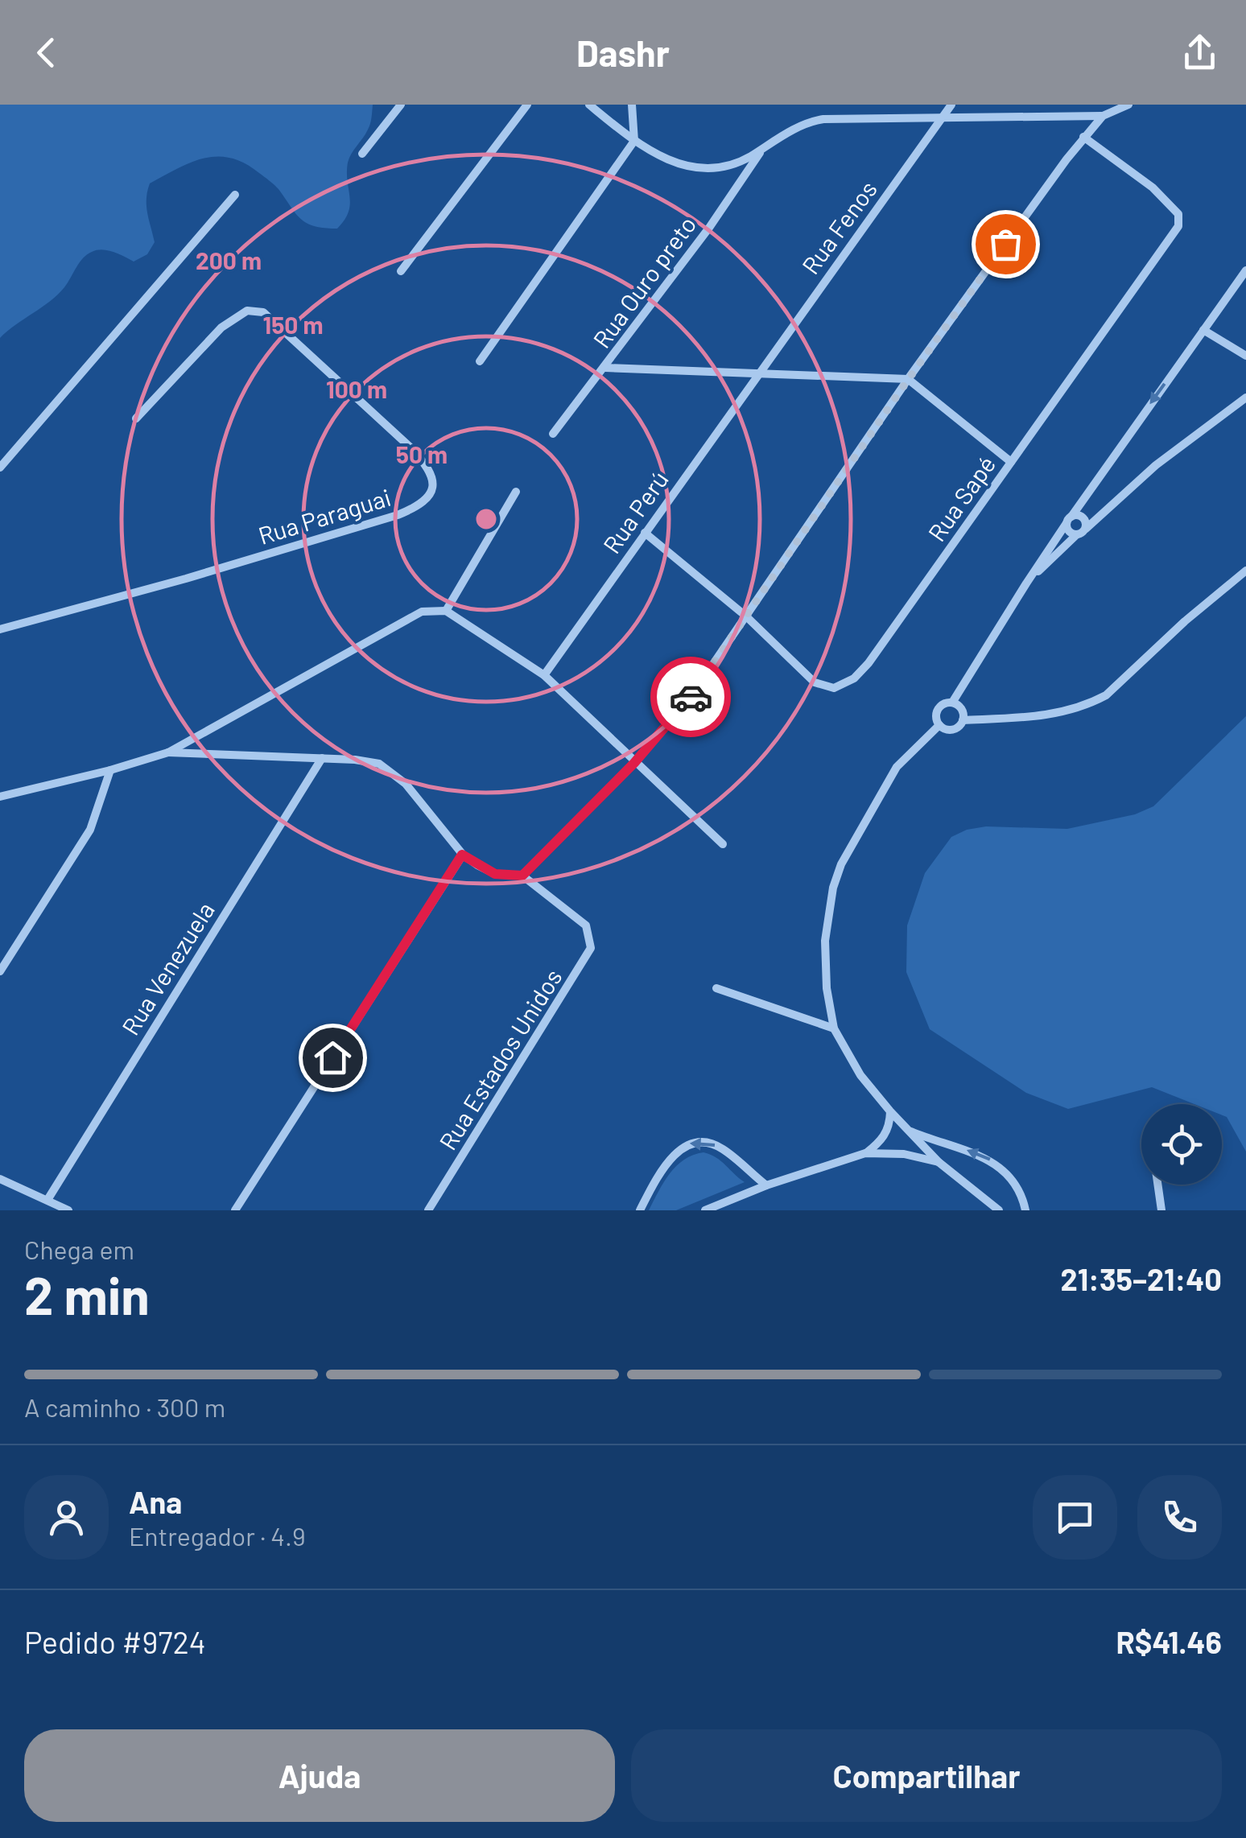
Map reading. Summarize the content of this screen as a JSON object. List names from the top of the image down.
{
  "streets": {
    "street": [
      "Rua Fenos",
      "Rua Ouro preto",
      "Rua Sapé",
      "Rua Perú",
      "Rua Paraguai",
      "Rua Venezuela",
      "Rua Estados Unidos"
    ]
  },
  "crossings": [
    ["Rua Fenos", "Rua Perú"]
  ],
  "page": {
    "header": "Dashr",
    "heading": ["2 min", "Chega em", "21:35–21:40"],
    "panel": [
      "Ana",
      "Entregador · 4.9",
      "Pedido #9724",
      "R$41.46"
    ],
    "bar": "A caminho · 300 m",
    "buttons": ["Ajuda", "Compartilhar"]
  },
  "rings": [
    "200 m",
    "150 m",
    "100 m",
    "50 m"
  ]
}
